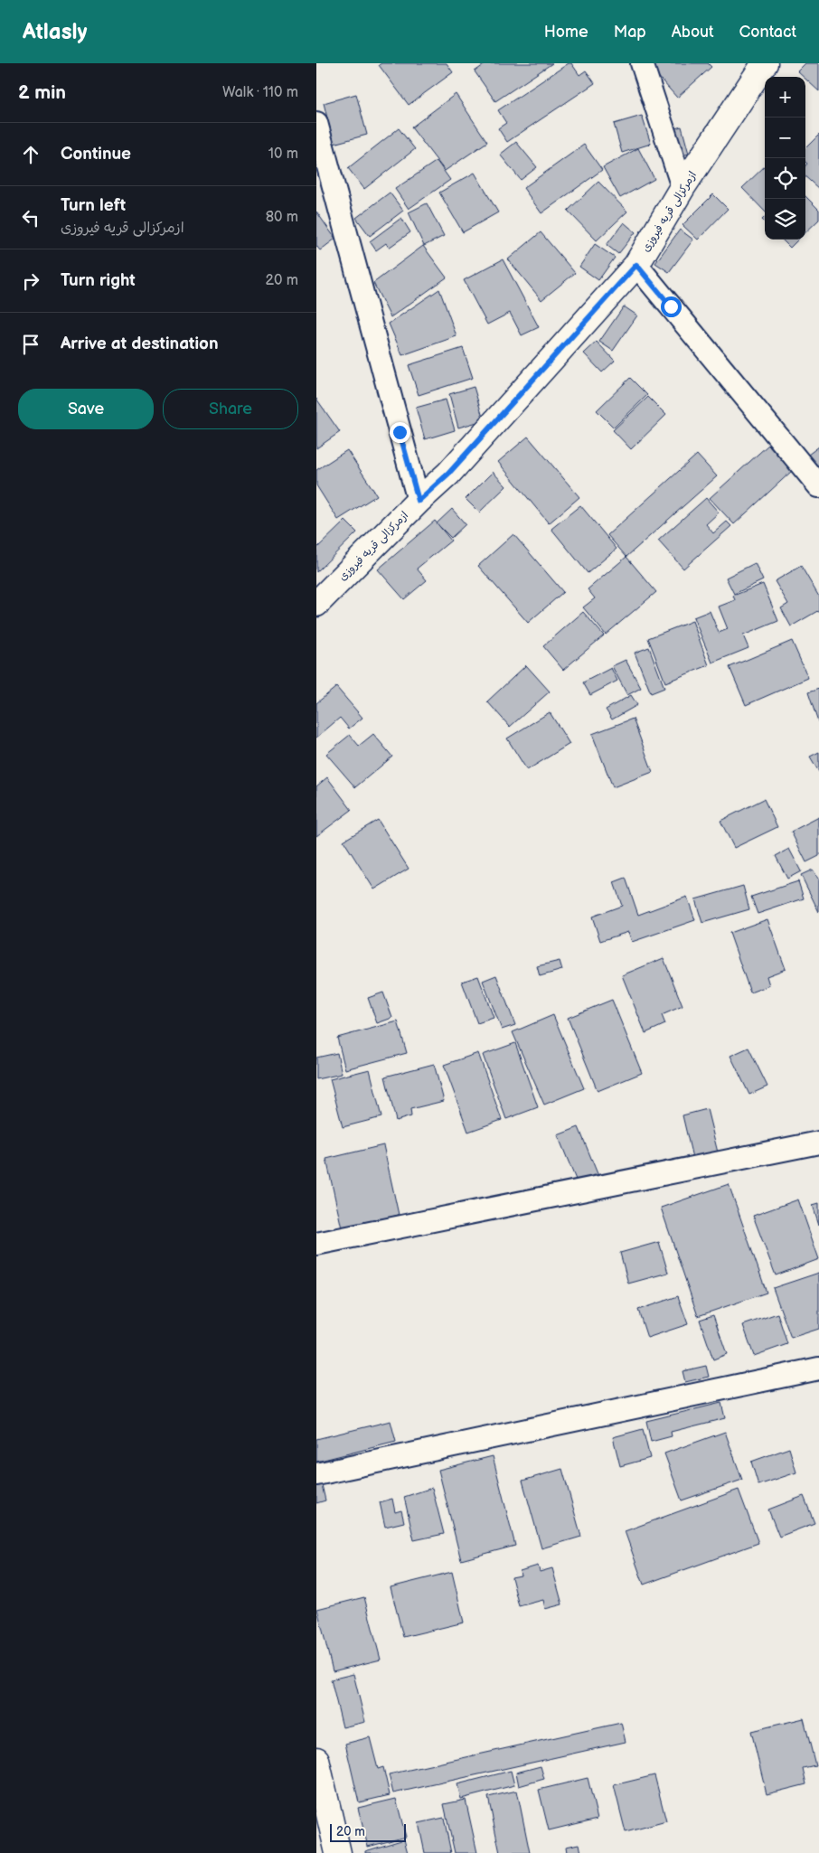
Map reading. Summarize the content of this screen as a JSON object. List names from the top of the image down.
{
  "streets": {
    "street": ["ازمرکزالی قریه فیروزی"]
  },
  "scale_bar": "20 m",
  "page": {
    "header": "Atlasly",
    "nav": [
      "Home",
      "Map",
      "About",
      "Contact"
    ],
    "heading": ["2 min", "Walk · 110 m"],
    "map_buttons": ["+", "−"],
    "list": [
      ["Continue", "10 m"],
      ["Turn left", "ازمرکزالی قریه فیروزی", "80 m"],
      ["Turn right", "20 m"],
      "Arrive at destination"
    ],
    "buttons": ["Save", "Share"],
    "scale": "20 m"
  }
}
